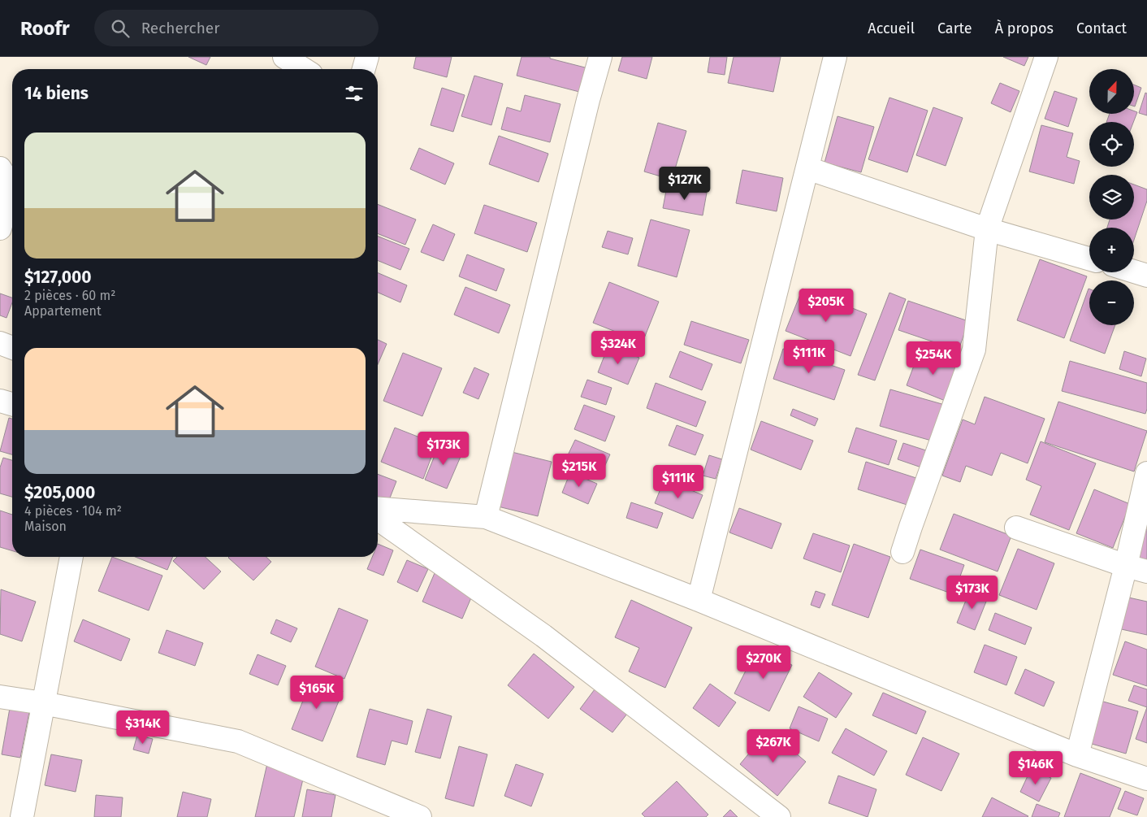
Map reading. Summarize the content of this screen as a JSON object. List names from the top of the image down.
{
  "north": "top",
  "page": {
    "header": "Roofr",
    "search": "Rechercher",
    "nav": [
      "Accueil",
      "Carte",
      "À propos",
      "Contact"
    ],
    "map_buttons": ["+", "−"],
    "heading": "14 biens",
    "list": [
      {
        "name": "$127,000",
        "note": "2 pièces · 60 m² · Appartement"
      },
      {
        "name": "$205,000",
        "note": "4 pièces · 104 m² · Maison"
      }
    ],
    "price": [
      "$127K",
      "$205K",
      "$324K",
      "$111K",
      "$254K",
      "$173K",
      "$215K",
      "$111K",
      "$173K",
      "$270K",
      "$165K",
      "$314K",
      "$267K",
      "$146K"
    ]
  }
}
